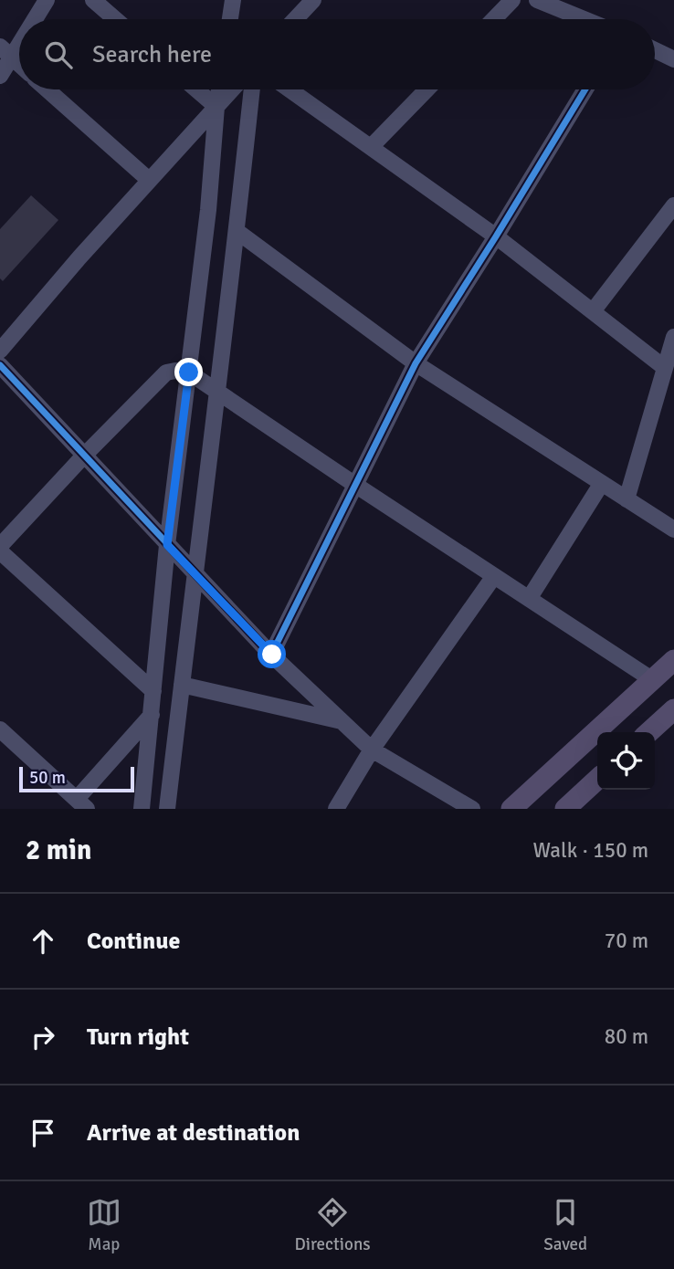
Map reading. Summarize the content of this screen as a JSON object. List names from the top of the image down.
{
  "scale_bar": "50 m",
  "page": {
    "search": "Search here",
    "scale": "50 m",
    "heading": ["2 min", "Walk · 150 m"],
    "list": [
      ["Continue", "70 m"],
      ["Turn right", "80 m"],
      "Arrive at destination"
    ],
    "nav": ["Map", "Directions", "Saved"]
  }
}
